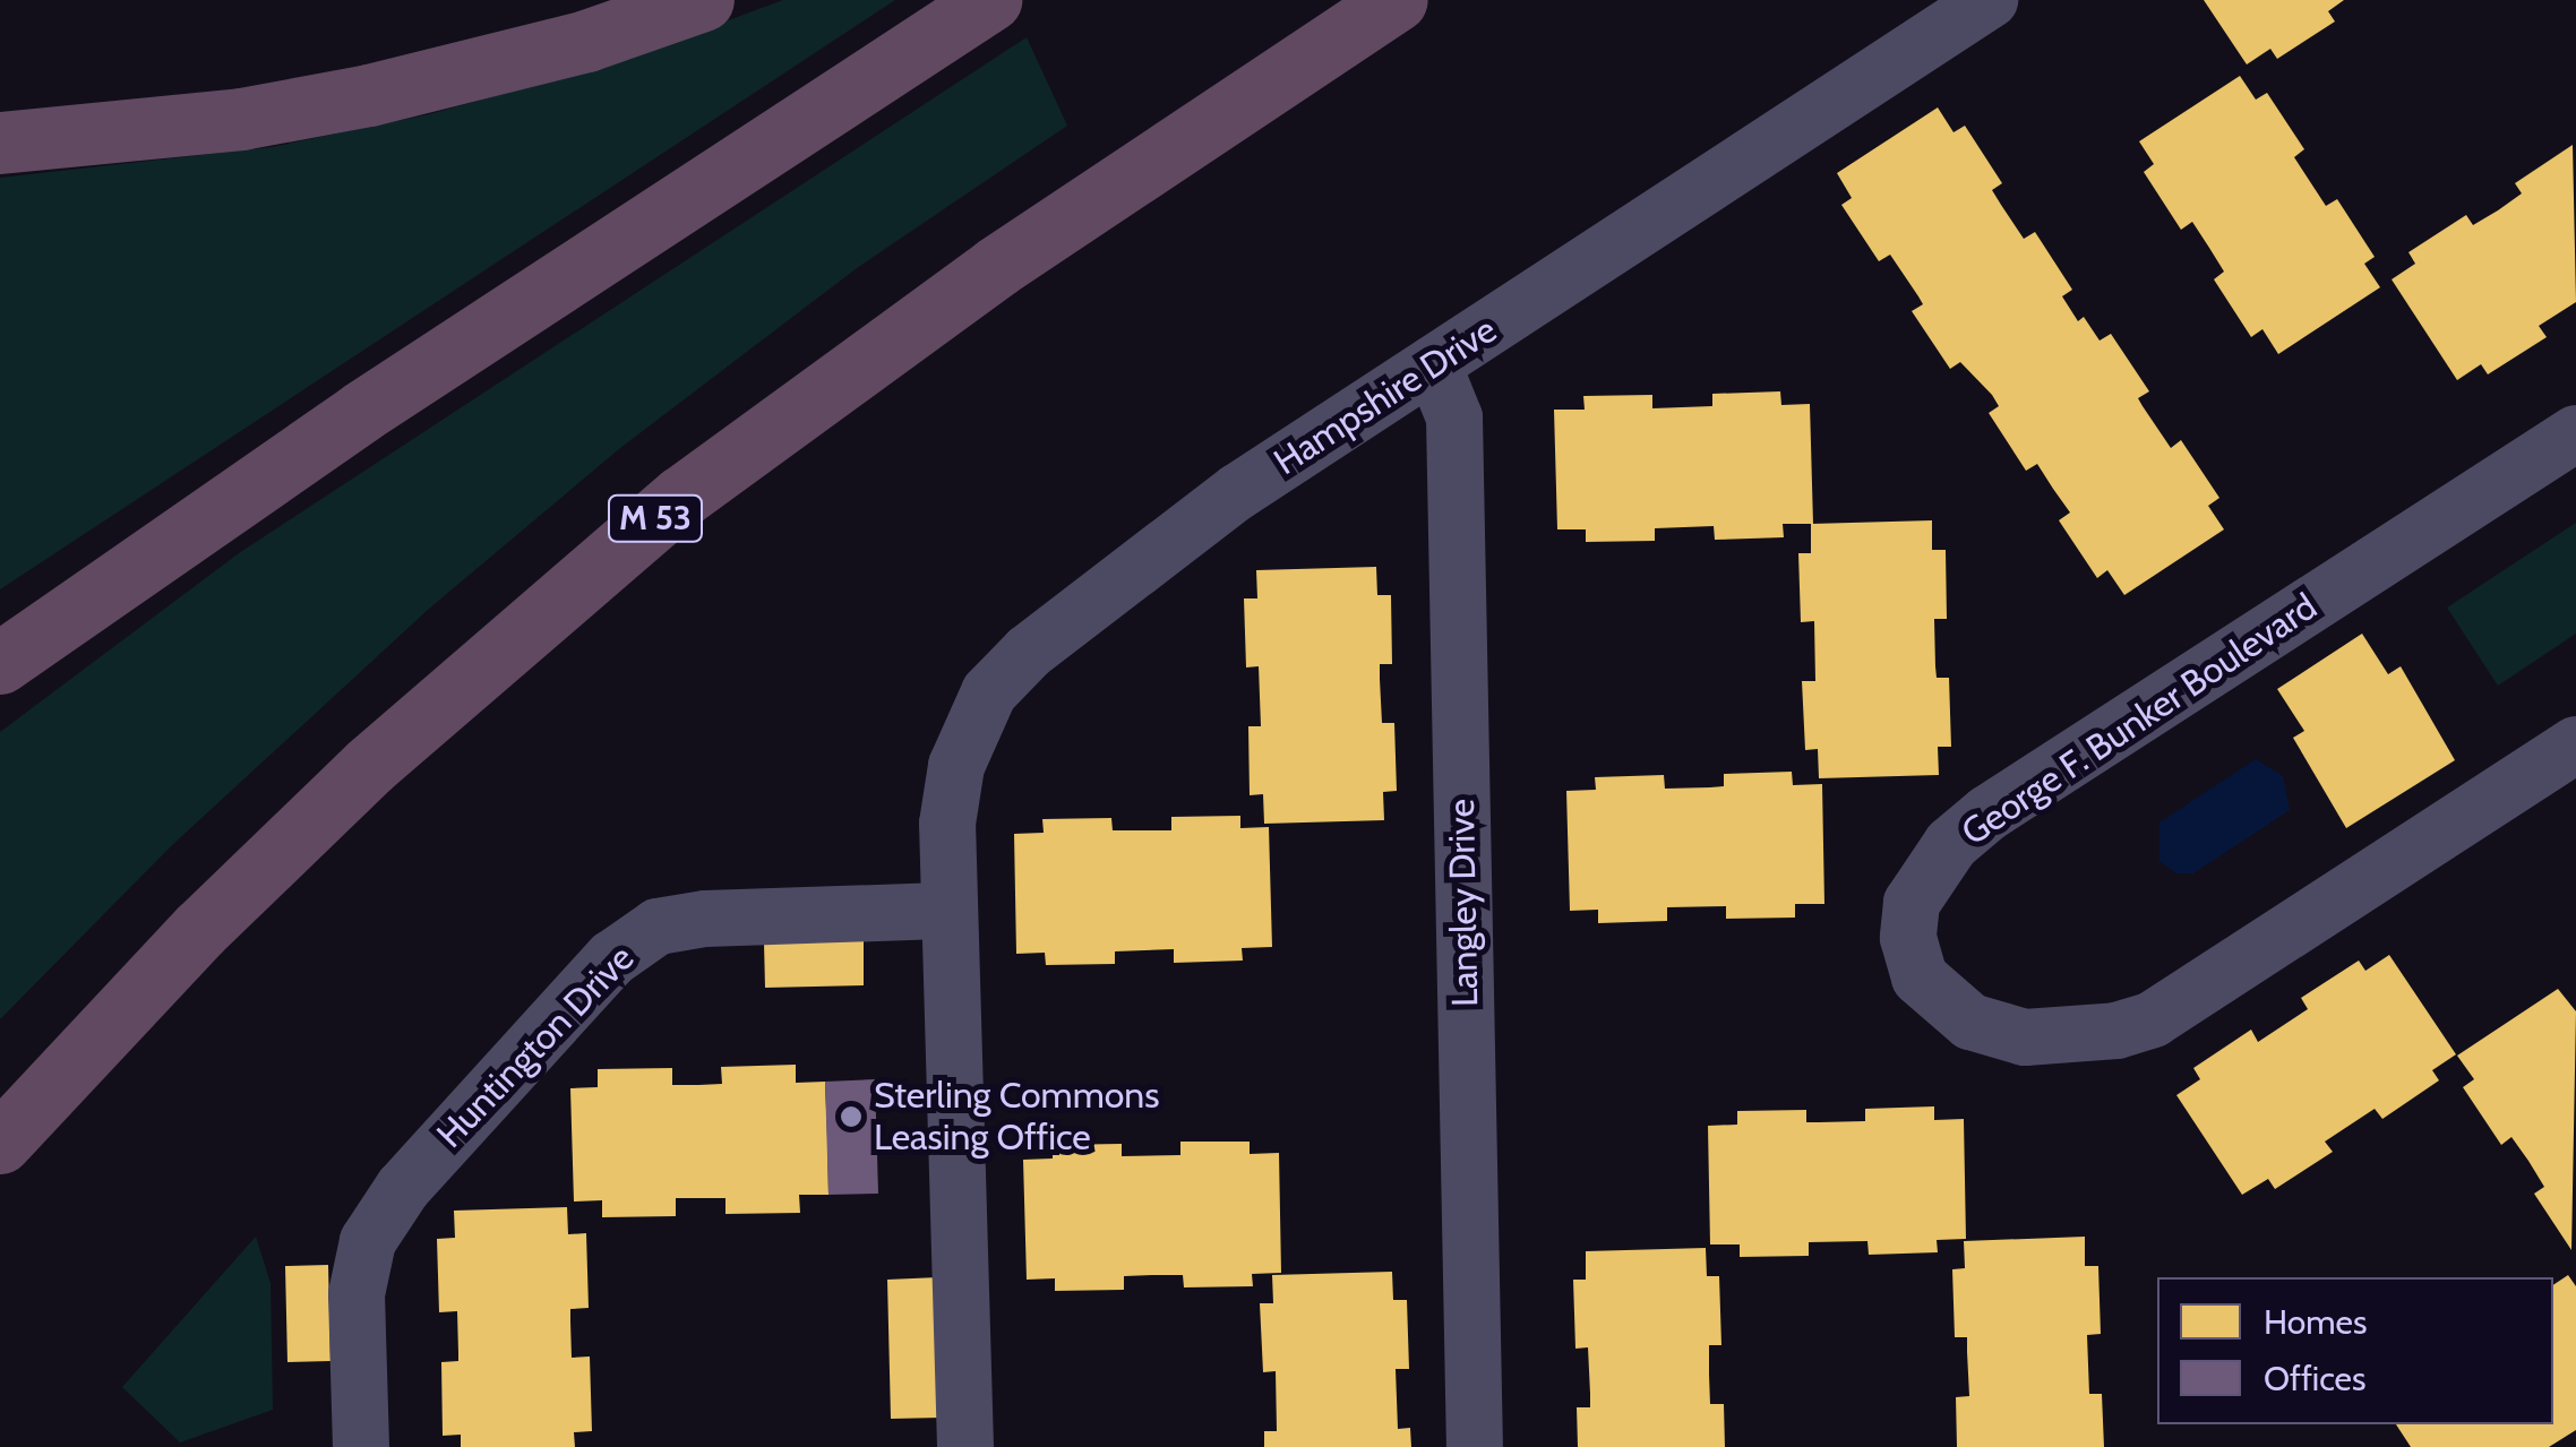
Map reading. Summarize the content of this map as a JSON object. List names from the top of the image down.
{
  "streets": {
    "highway": ["M 53"],
    "street": [
      "Hampshire Drive",
      "George F. Bunker Boulevard",
      "Langley Drive",
      "Huntington Drive"
    ]
  },
  "crossings": [
    ["Hampshire Drive", "Langley Drive"],
    ["Hampshire Drive", "Huntington Drive"]
  ],
  "places": ["Sterling Commons Leasing Office"],
  "legend": ["Homes", "Offices"]
}
